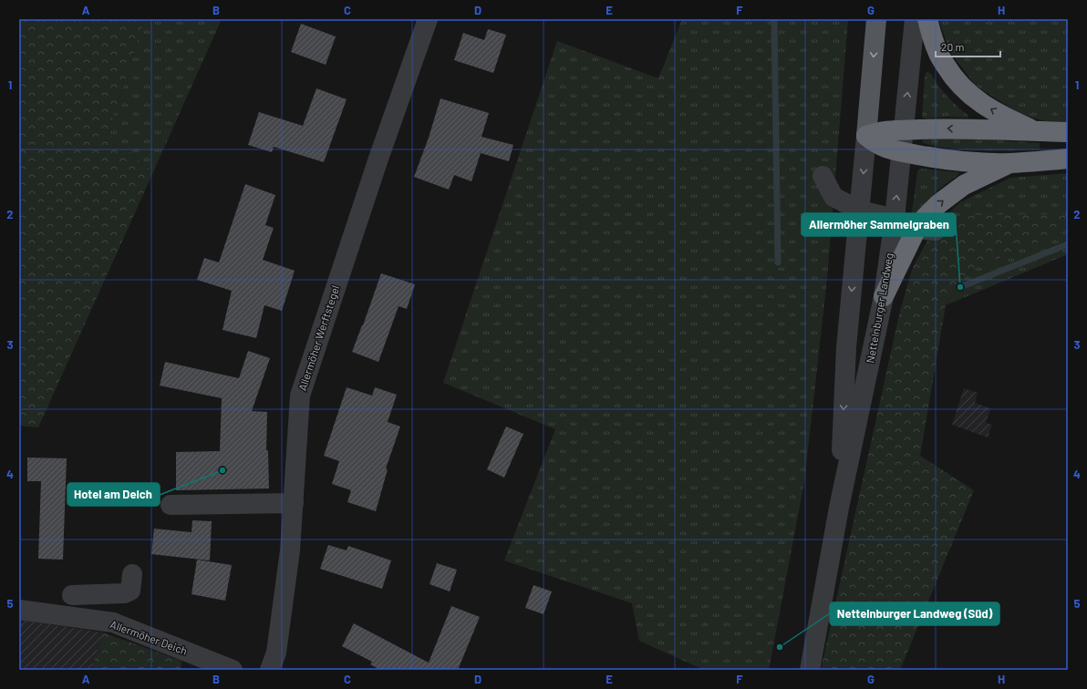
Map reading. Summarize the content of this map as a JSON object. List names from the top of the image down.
{
  "streets": {
    "main road": ["Nettelnburger Landweg"],
    "street": ["Allermöher Werftstegel", "Allermöher Deich"]
  },
  "places": ["Allermöher Sammelgraben", "Hotel am Deich", "Nettelnburger Landweg (Süd)"],
  "scale_bar": "20 m",
  "grid": {
    "columns": [
      "A",
      "B",
      "C",
      "D",
      "E",
      "F",
      "G",
      "H"
    ],
    "rows": [
      "1",
      "2",
      "3",
      "4",
      "5"
    ]
  }
}
